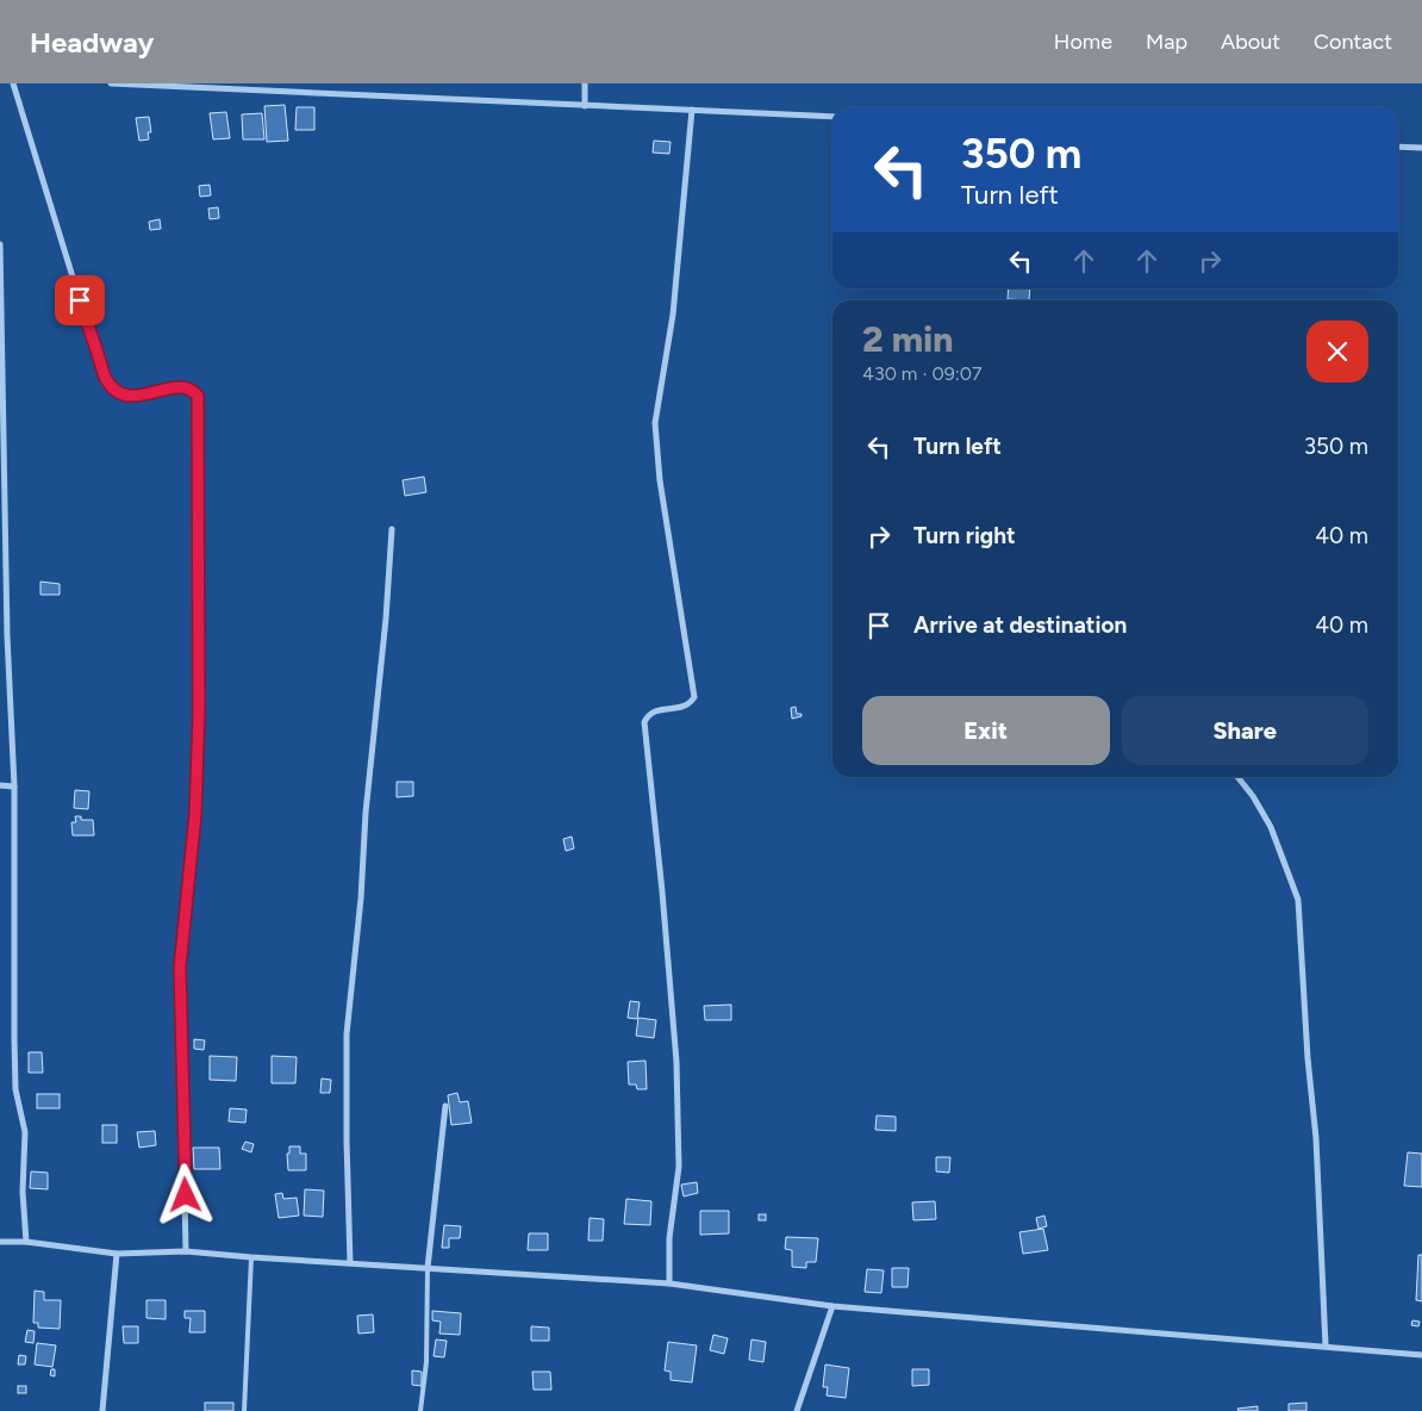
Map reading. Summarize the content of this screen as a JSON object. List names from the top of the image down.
{
  "page": {
    "header": "Headway",
    "nav": [
      "Home",
      "Map",
      "About",
      "Contact"
    ],
    "turn": ["350 m", "Turn left"],
    "heading": ["2 min", "430 m · 09:07"],
    "list": [
      {
        "name": "Turn left",
        "value": "350 m"
      },
      {
        "name": "Turn right",
        "value": "40 m"
      },
      {
        "name": "Arrive at destination",
        "value": "40 m"
      }
    ],
    "buttons": ["Exit", "Share"]
  }
}
